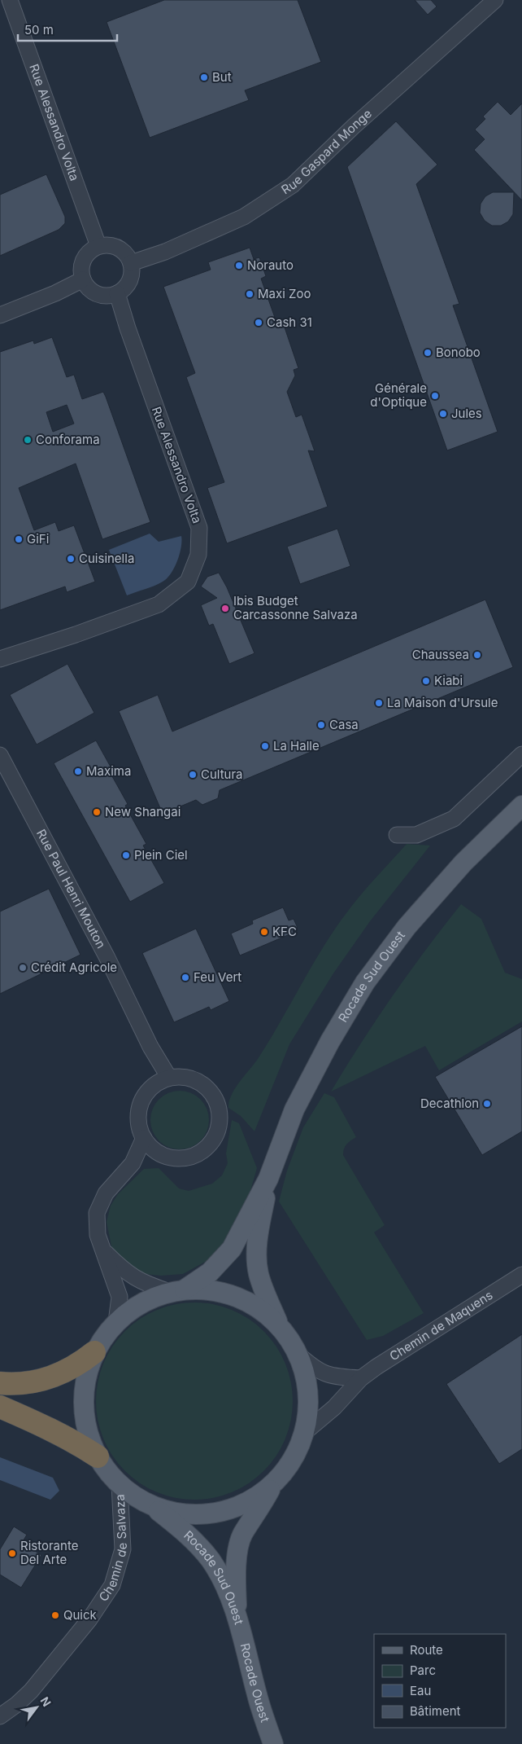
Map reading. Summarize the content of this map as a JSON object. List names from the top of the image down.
{
  "streets": {
    "main road": ["Rocade Sud Ouest", "Rocade Ouest"],
    "street": [
      "Rue Alessandro Volta",
      "Rue Gaspard Monge",
      "Rue Paul Henri Mouton",
      "Chemin de Maquens",
      "Chemin de Salvaza"
    ]
  },
  "crossings": [
    ["Rue Alessandro Volta", "Rue Gaspard Monge"],
    ["Rocade Sud Ouest", "Rocade Ouest"]
  ],
  "places": [
    "But",
    "Norauto",
    "Maxi Zoo",
    "Cash 31",
    "Bonobo",
    "Générale d'Optique",
    "Jules",
    "Conforama",
    "GiFi",
    "Cuisinella",
    "Ibis Budget Carcassonne Salvaza",
    "Chaussea",
    "Kiabi",
    "La Maison d'Ursule",
    "Casa",
    "La Halle",
    "Maxima",
    "Cultura",
    "New Shangai",
    "Plein Ciel",
    "KFC",
    "Crédit Agricole",
    "Feu Vert",
    "Decathlon",
    "Ristorante Del Arte",
    "Quick"
  ],
  "legend": [
    "Route",
    "Parc",
    "Eau",
    "Bâtiment"
  ],
  "scale_bar": "50 m",
  "north": "top right"
}
